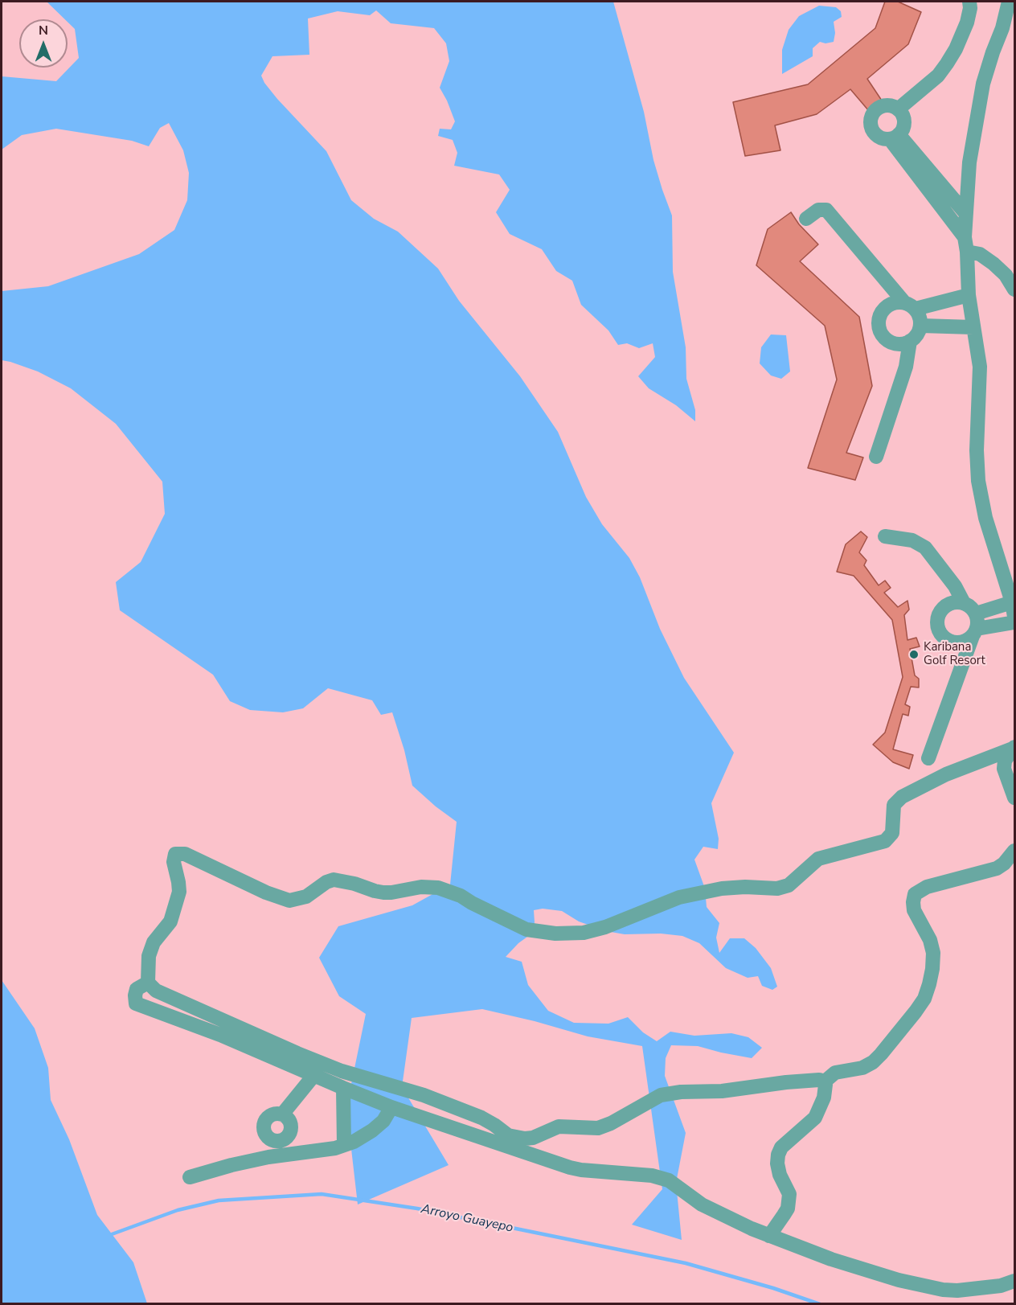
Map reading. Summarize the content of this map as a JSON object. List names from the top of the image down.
{
  "water": ["Arroyo Guayepo"],
  "places": ["Karibana Golf Resort"],
  "north": "top"
}
